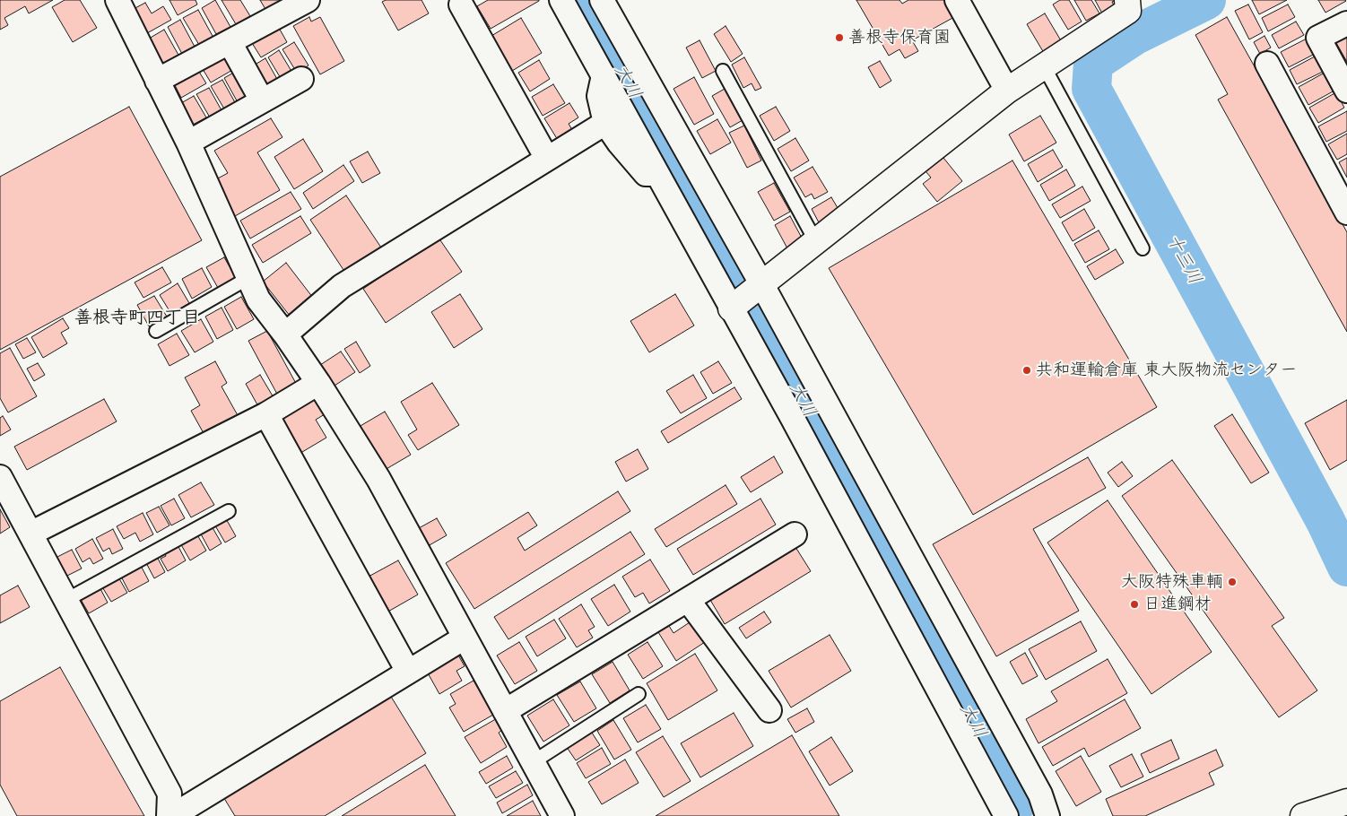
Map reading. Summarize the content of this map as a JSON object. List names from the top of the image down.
{
  "districts": ["善根寺町四丁目"],
  "water": ["大川", "十三川"],
  "places": [
    "善根寺保育園",
    "共和運輸倉庫 東大阪物流センター",
    "大阪特殊車輌",
    "日進鋼材"
  ]
}
